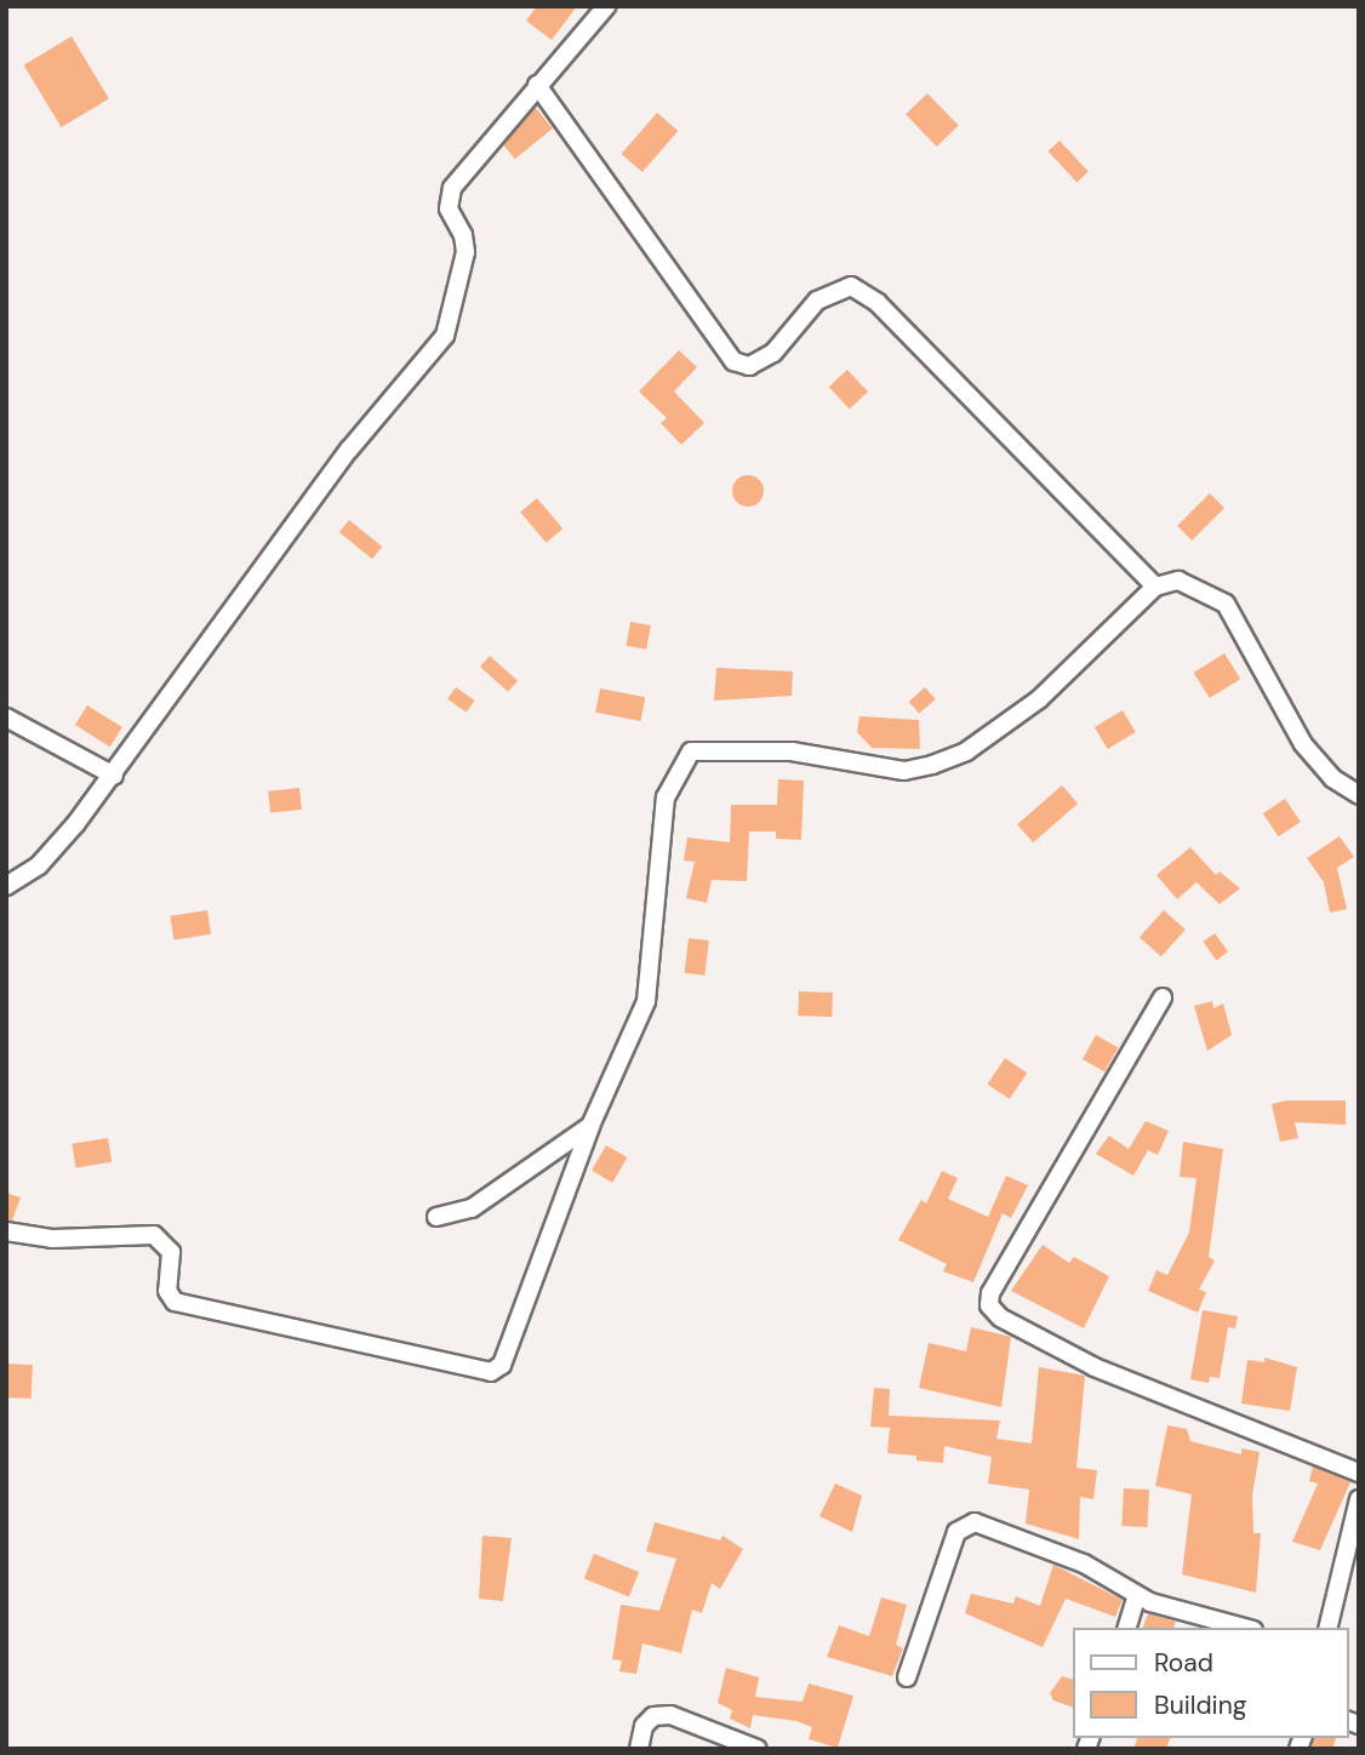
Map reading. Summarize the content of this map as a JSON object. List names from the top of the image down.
{
  "legend": ["Road", "Building"]
}
